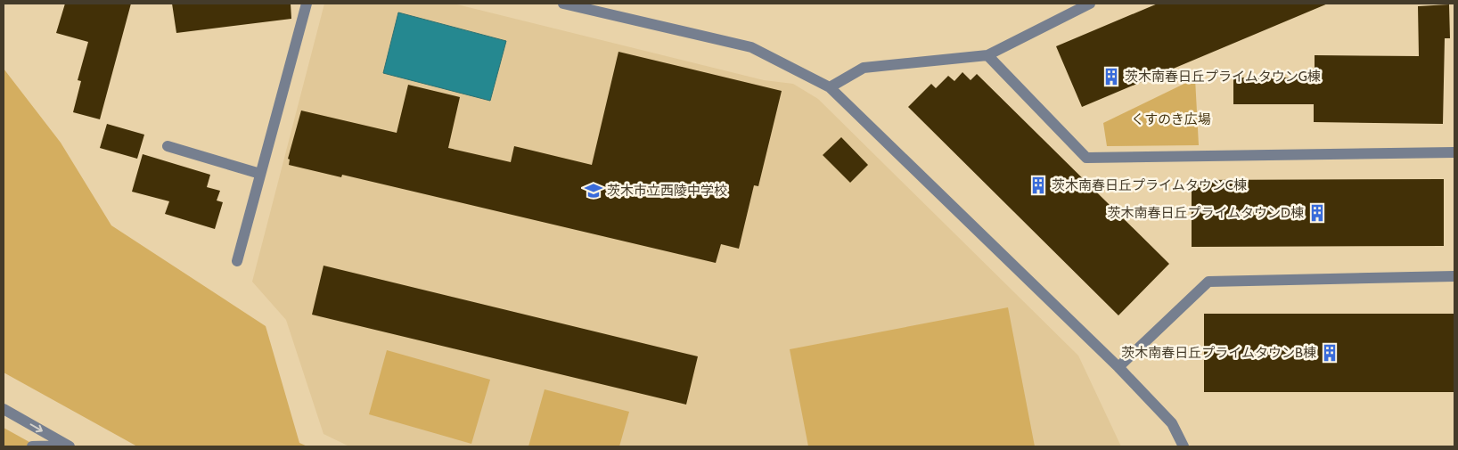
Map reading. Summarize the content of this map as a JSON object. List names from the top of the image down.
{
  "parks": ["くすのき広場"],
  "places": {
    "building": [
      "茨木南春日丘プライムタウンG棟",
      "茨木南春日丘プライムタウンC棟",
      "茨木南春日丘プライムタウンD棟",
      "茨木南春日丘プライムタウンB棟"
    ],
    "school or university": ["茨木市立西陵中学校"]
  }
}
